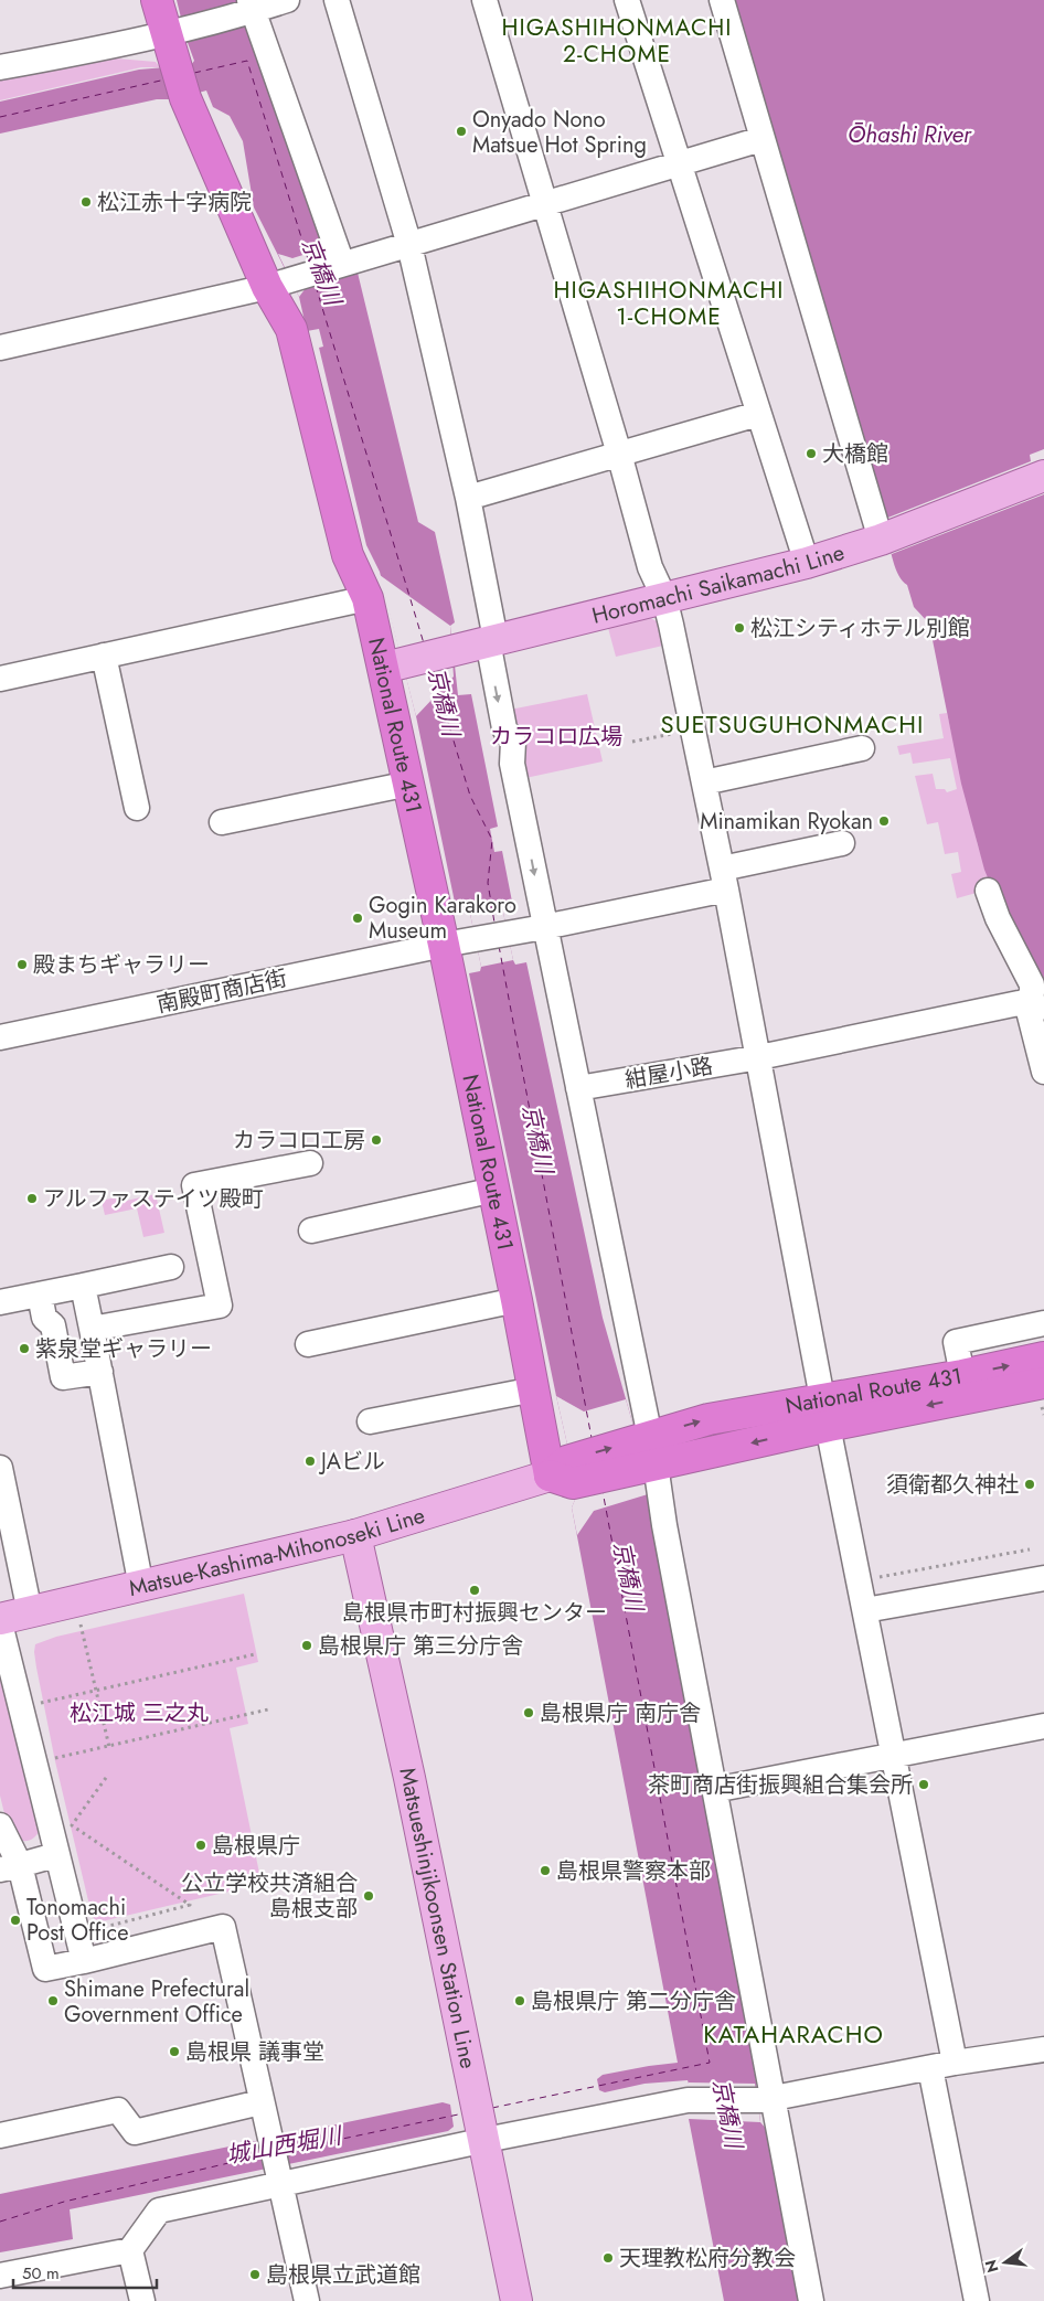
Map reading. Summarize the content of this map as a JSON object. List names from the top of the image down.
{
  "streets": {
    "highway": ["National Route 431"],
    "main road": ["Horomachi Saikamachi Line", "Matsue-Kashima-Mihonoseki Line", "Matsueshinjikoonsen Station Line"],
    "street": ["南殿町商店街", "紺屋小路"]
  },
  "crossings": [
    ["Horomachi Saikamachi Line", "National Route 431"],
    ["National Route 431", "南殿町商店街"],
    ["National Route 431", "Matsue-Kashima-Mihonoseki Line"],
    ["Matsue-Kashima-Mihonoseki Line", "Matsueshinjikoonsen Station Line"]
  ],
  "districts": [
    "HIGASHIHONMACHI 2-CHOME",
    "HIGASHIHONMACHI 1-CHOME",
    "SUETSUGUHONMACHI",
    "KATAHARACHO"
  ],
  "water": ["Ōhashi River", "京橋川", "城山西堀川"],
  "parks": ["カラコロ広場", "松江城 三之丸"],
  "places": [
    "Onyado Nono Matsue Hot Spring",
    "松江赤十字病院",
    "大橋館",
    "松江シティホテル別館",
    "Minamikan Ryokan",
    "Gogin Karakoro Museum",
    "殿まちギャラリー",
    "カラコロ工房",
    "アルファステイツ殿町",
    "紫泉堂ギャラリー",
    "JAビル",
    "須衛都久神社",
    "島根県市町村振興センター",
    "島根県庁 第三分庁舎",
    "島根県庁 南庁舎",
    "茶町商店街振興組合集会所",
    "島根県庁",
    "島根県警察本部",
    "公立学校共済組合 島根支部",
    "Tonomachi Post Office",
    "Shimane Prefectural Government Office",
    "島根県庁 第二分庁舎",
    "島根県 議事堂",
    "天理教松府分教会",
    "島根県立武道館"
  ],
  "scale_bar": "50 m",
  "north": "left"
}
